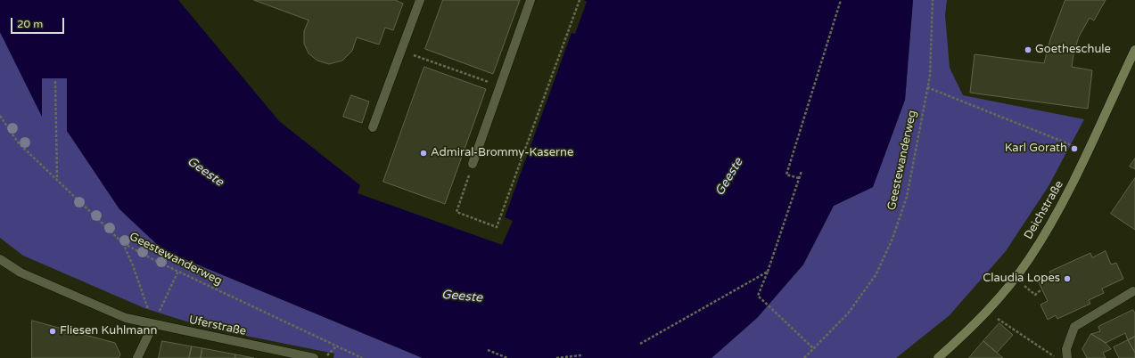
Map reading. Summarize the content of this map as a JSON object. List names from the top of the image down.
{
  "streets": {
    "main road": ["Deichstraße"],
    "street": ["Uferstraße"],
    "path": ["Geestewanderweg"]
  },
  "water": ["Geeste"],
  "places": [
    "Goetheschule",
    "Karl Gorath",
    "Admiral-Brommy-Kaserne",
    "Claudia Lopes",
    "Fliesen Kuhlmann"
  ],
  "scale_bar": "20 m"
}
